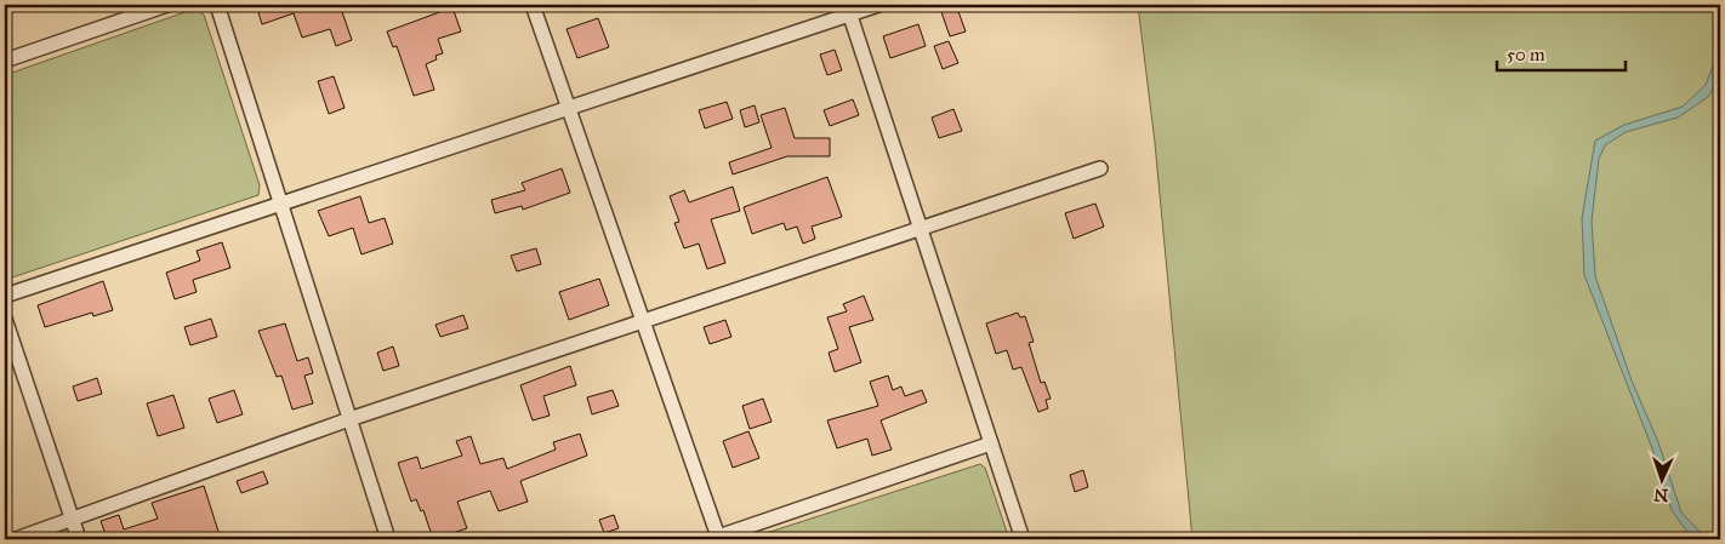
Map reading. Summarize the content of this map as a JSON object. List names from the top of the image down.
{
  "scale_bar": "50 m",
  "north": "bottom"
}
